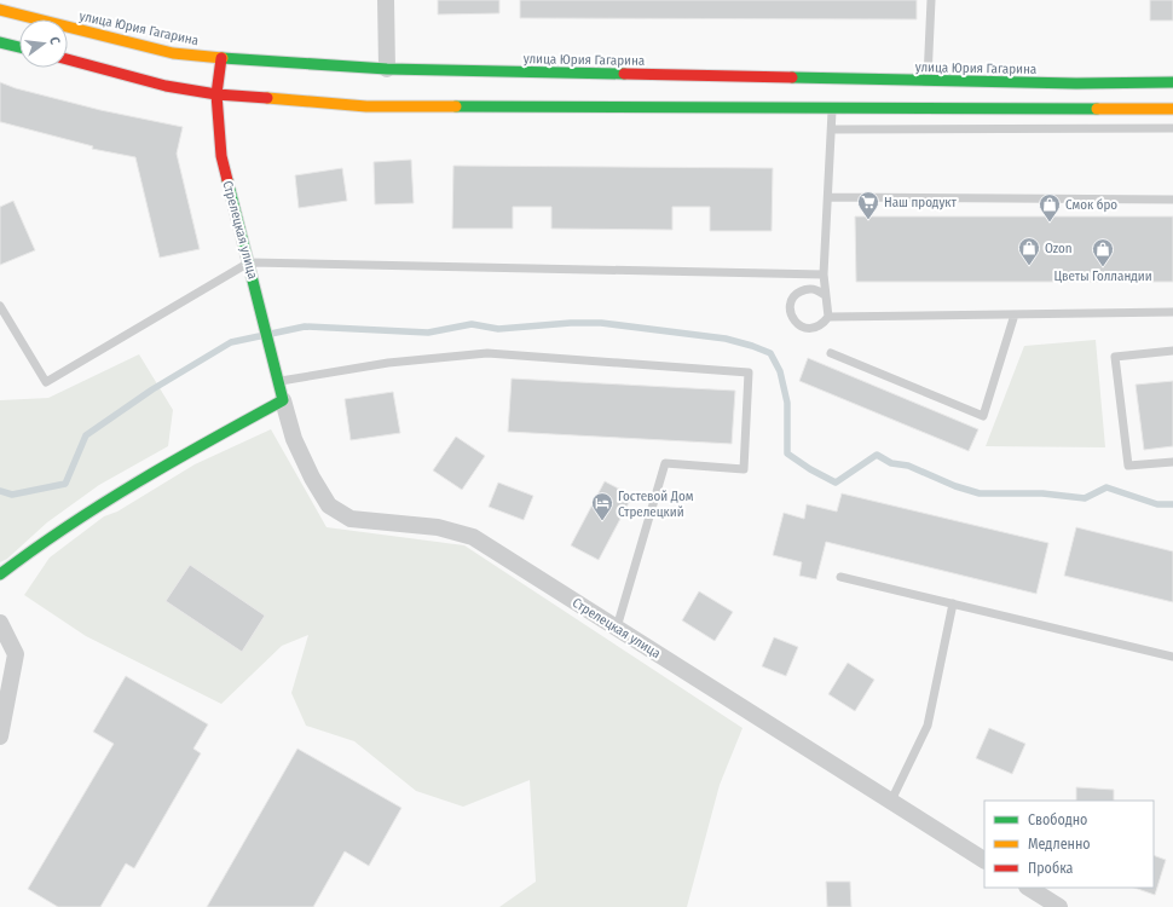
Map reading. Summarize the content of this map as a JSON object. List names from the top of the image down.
{
  "streets": {
    "main road": ["улица Юрия Гагарина", "Стрелецкая улица"]
  },
  "crossings": [
    ["улица Юрия Гагарина", "Стрелецкая улица"]
  ],
  "places": {
    "supermarket": ["Наш продукт"],
    "shop": ["Смок бро", "Ozon", "Цветы Голландии"],
    "hotel": ["Гостевой Дом Стрелецкий"]
  },
  "legend": ["Свободно", "Медленно", "Пробка"],
  "north": "right"
}
